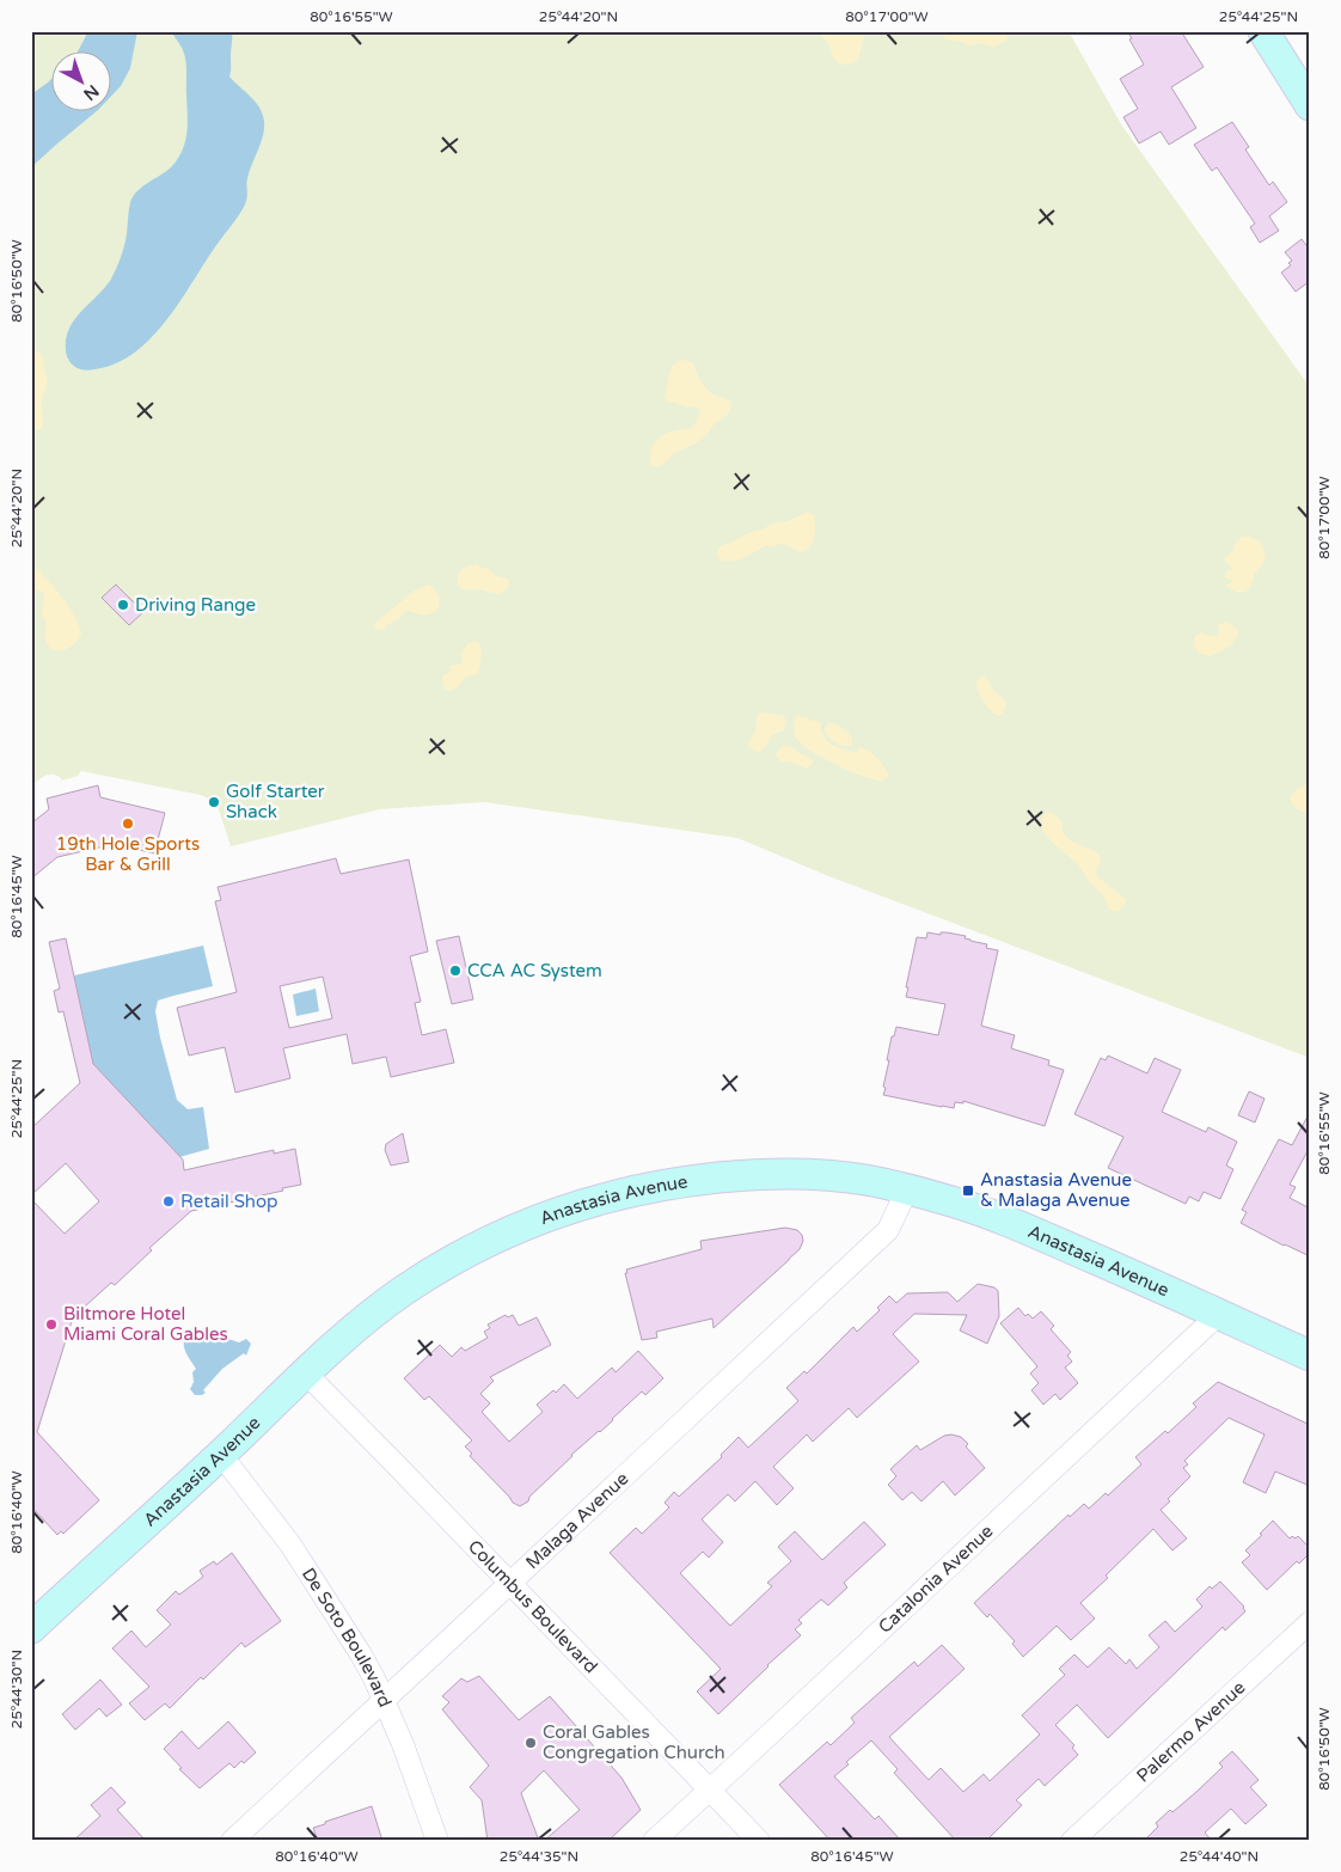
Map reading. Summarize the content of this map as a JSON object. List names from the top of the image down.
{
  "streets": {
    "street": [
      "Anastasia Avenue",
      "Malaga Avenue",
      "Catalonia Avenue",
      "Columbus Boulevard",
      "De Soto Boulevard",
      "Palermo Avenue"
    ]
  },
  "crossings": [
    ["Anastasia Avenue", "Malaga Avenue"],
    ["Anastasia Avenue", "Catalonia Avenue"],
    ["Anastasia Avenue", "Columbus Boulevard"],
    ["Anastasia Avenue", "De Soto Boulevard"],
    ["Malaga Avenue", "Columbus Boulevard"],
    ["Malaga Avenue", "De Soto Boulevard"],
    ["Catalonia Avenue", "Columbus Boulevard"]
  ],
  "places": {
    "other": [
      "Driving Range",
      "Golf Starter Shack",
      "19th Hole Sports Bar & Grill",
      "CCA AC System",
      "Retail Shop",
      "Biltmore Hotel Miami Coral Gables",
      "Coral Gables Congregation Church"
    ],
    "transit": ["Anastasia Avenue & Malaga Avenue"]
  },
  "north": "bottom right",
  "coordinates": [
    "80°16'55\"W",
    "25°44'20\"N",
    "80°17'00\"W",
    "25°44'25\"N",
    "80°16'50\"W",
    "80°16'45\"W",
    "80°16'40\"W",
    "25°44'30\"N",
    "25°44'35\"N",
    "25°44'40\"N"
  ]
}
